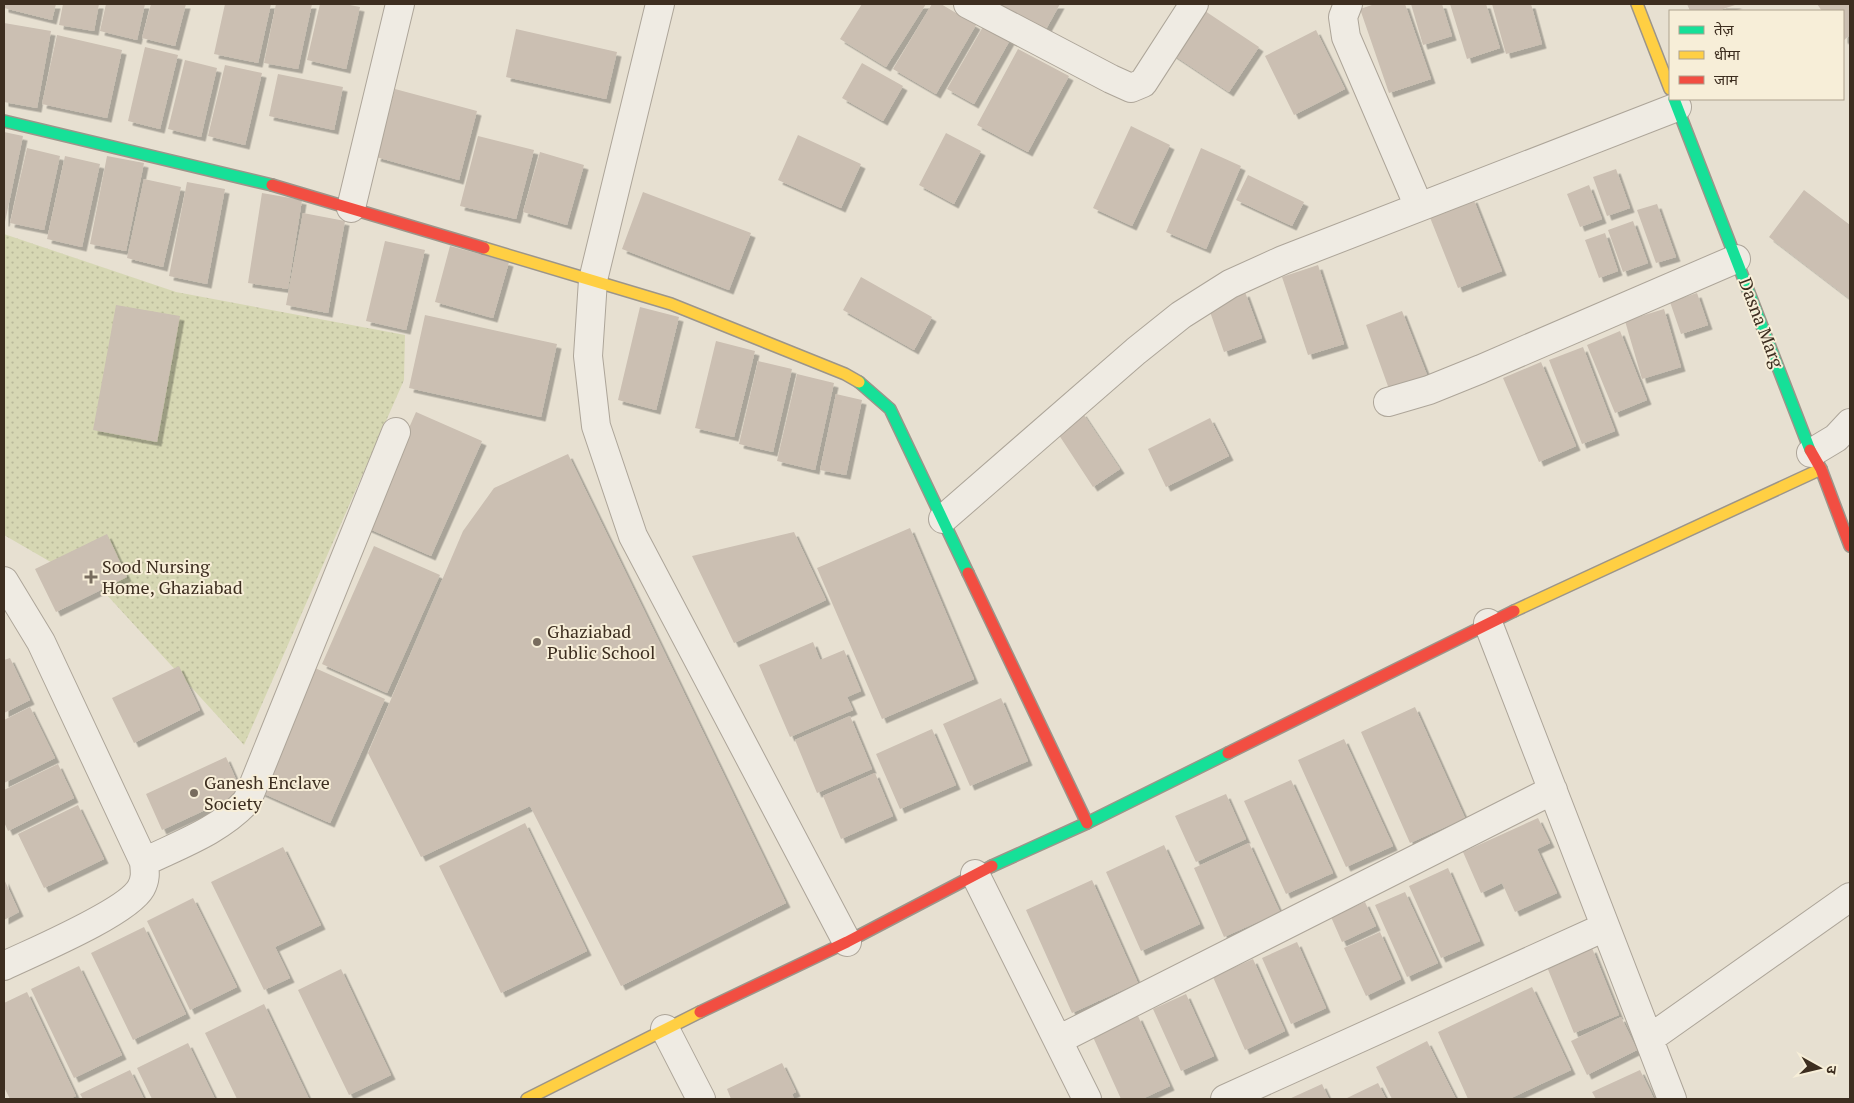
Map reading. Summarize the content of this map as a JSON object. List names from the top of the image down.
{
  "streets": {
    "street": ["Dasna Marg"]
  },
  "places": {
    "health": ["Sood Nursing Home, Ghaziabad"],
    "other": ["Ghaziabad Public School", "Ganesh Enclave Society"]
  },
  "legend": ["तेज़", "धीमा", "जाम"],
  "north": "right"
}
